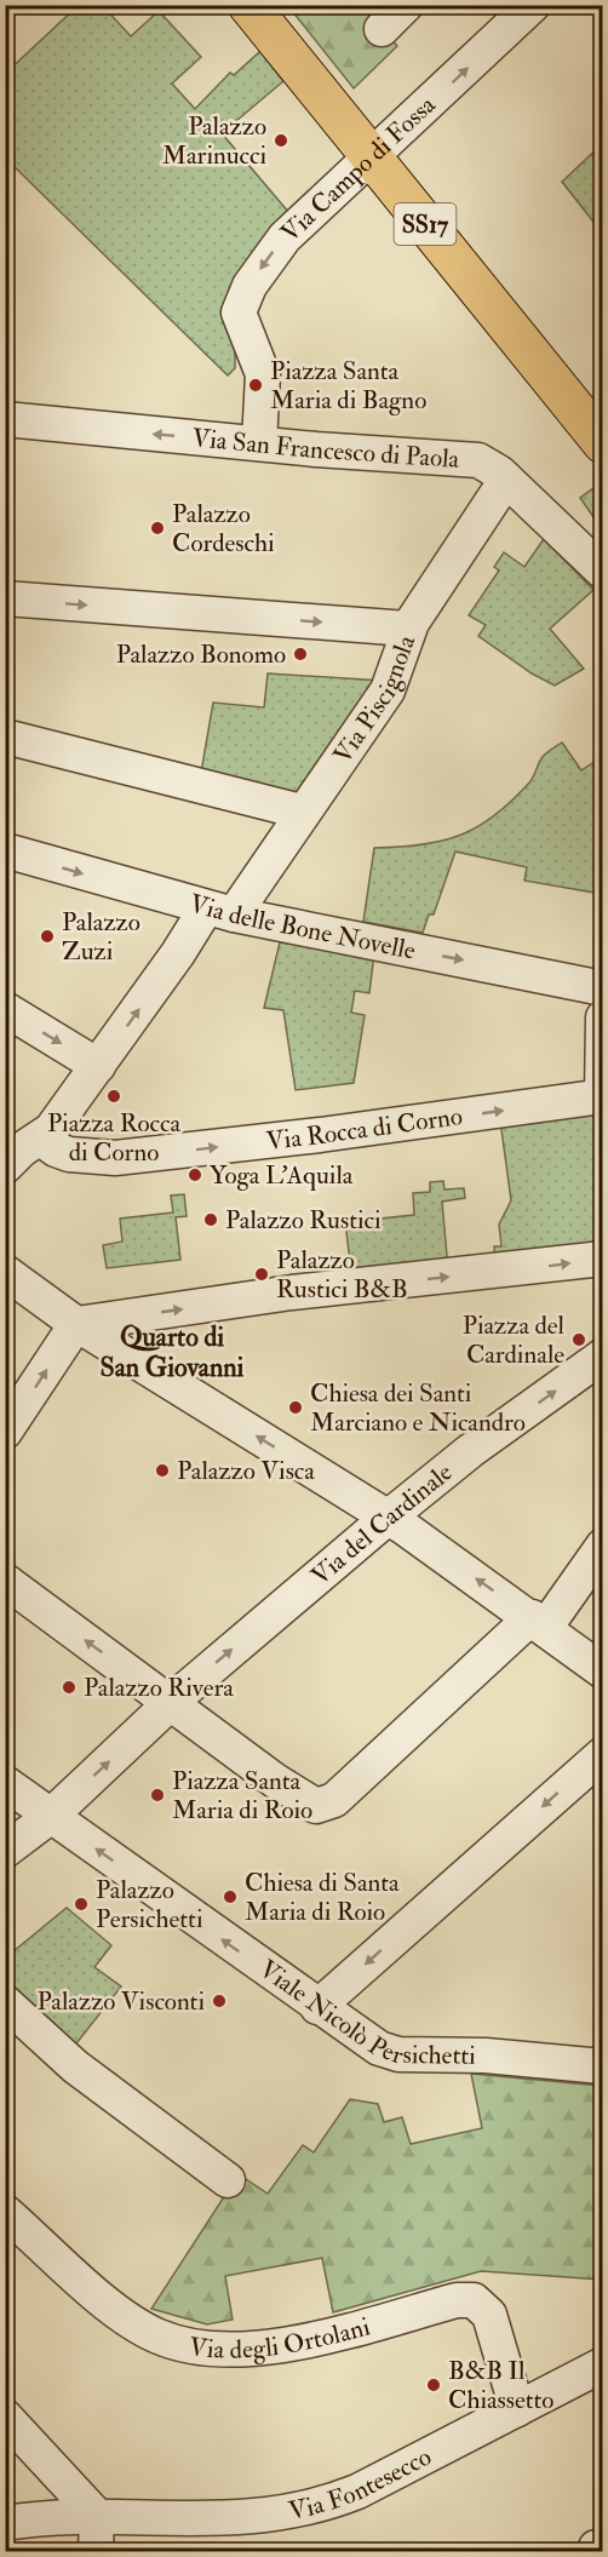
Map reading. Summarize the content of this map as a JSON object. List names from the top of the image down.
{
  "streets": {
    "main road": ["SS17"],
    "street": [
      "Via Campo di Fossa",
      "Via San Francesco di Paola",
      "Via Piscignola",
      "Via delle Bone Novelle",
      "Via Rocca di Corno",
      "Via del Cardinale",
      "Viale Nicolò Persichetti",
      "Via degli Ortolani",
      "Via Fontesecco"
    ]
  },
  "crossings": [
    ["Via Campo di Fossa", "SS17"],
    ["Via Campo di Fossa", "Via San Francesco di Paola"],
    ["Via San Francesco di Paola", "Via Piscignola"],
    ["Via Piscignola", "Via delle Bone Novelle"],
    ["Via Piscignola", "Via Rocca di Corno"],
    ["Via degli Ortolani", "Via Fontesecco"]
  ],
  "one_way": ["Via del Cardinale"],
  "districts": ["Quarto di San Giovanni"],
  "places": [
    "Palazzo Marinucci",
    "Piazza Santa Maria di Bagno",
    "Palazzo Cordeschi",
    "Palazzo Bonomo",
    "Palazzo Zuzi",
    "Piazza Rocca di Corno",
    "Yoga L'Aquila",
    "Palazzo Rustici",
    "Palazzo Rustici B&B",
    "Piazza del Cardinale",
    "Chiesa dei Santi Marciano e Nicandro",
    "Palazzo Visca",
    "Palazzo Rivera",
    "Piazza Santa Maria di Roio",
    "Chiesa di Santa Maria di Roio",
    "Palazzo Persichetti",
    "Palazzo Visconti",
    "B&B Il Chiassetto"
  ]
}
